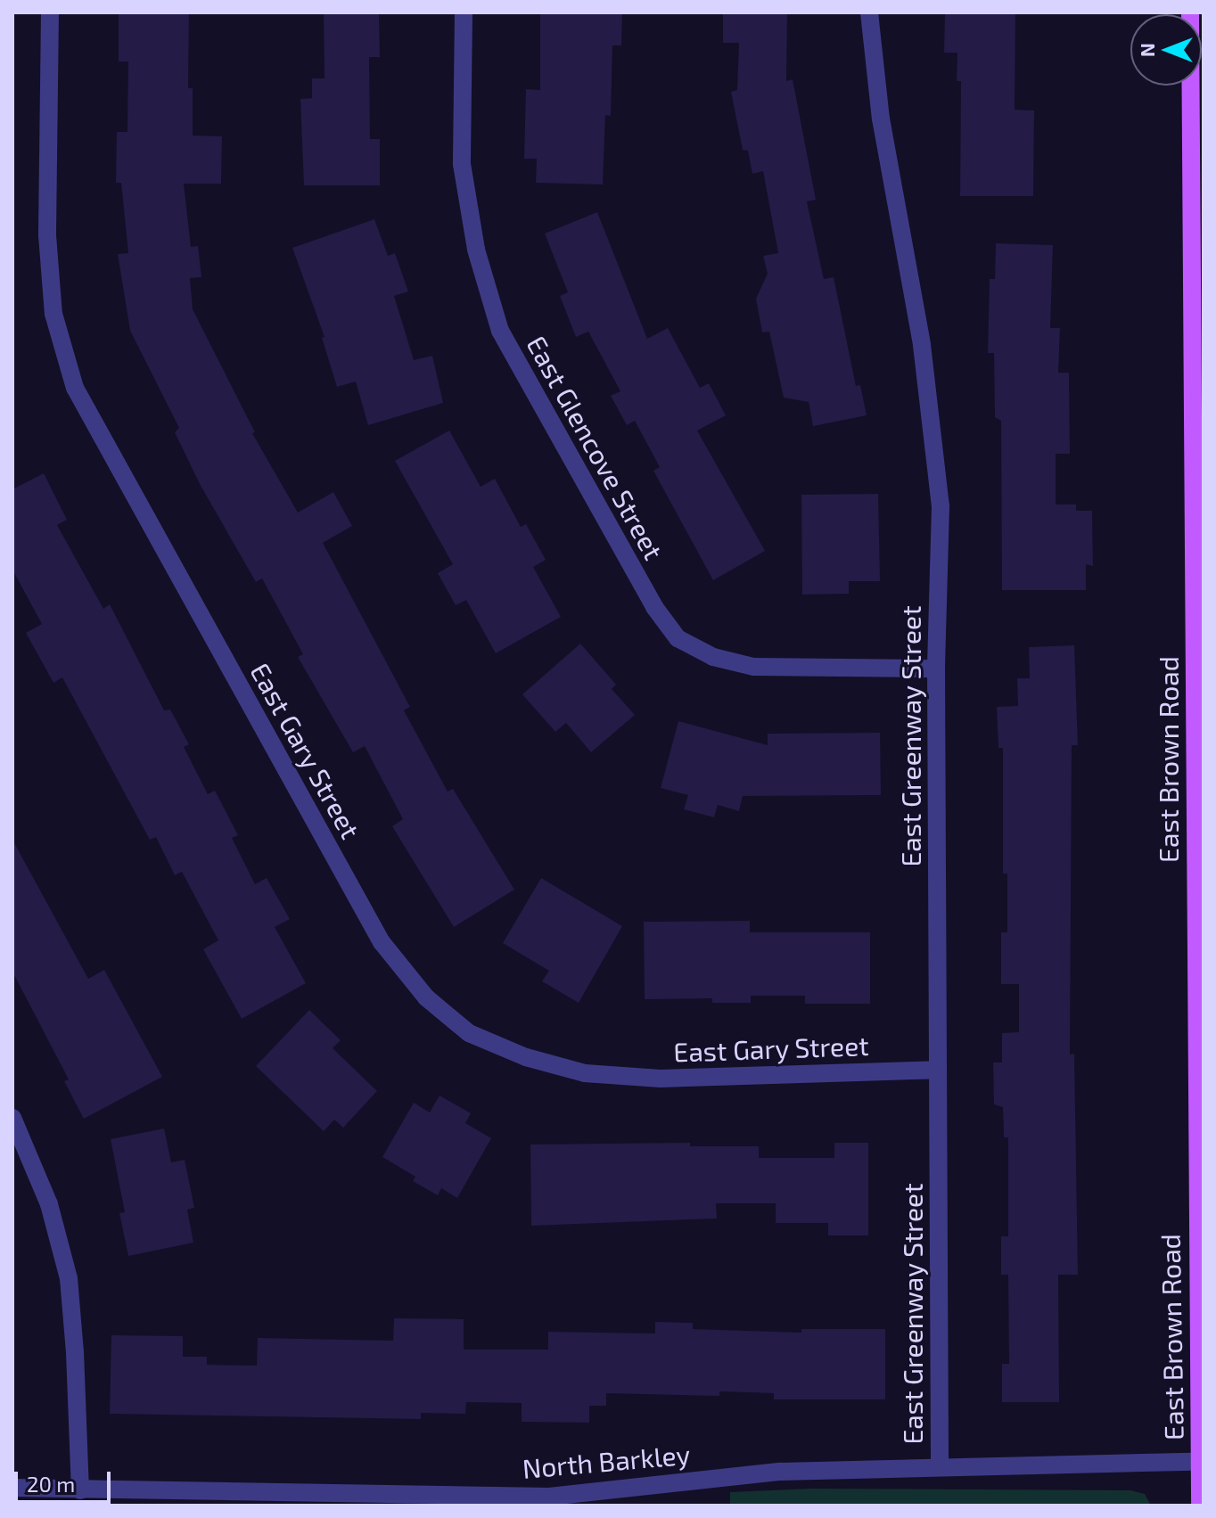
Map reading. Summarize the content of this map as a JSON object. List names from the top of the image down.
{
  "streets": {
    "main road": ["East Brown Road"],
    "street": [
      "East Glencove Street",
      "East Greenway Street",
      "East Gary Street",
      "North Barkley"
    ]
  },
  "crossings": [
    ["East Glencove Street", "East Greenway Street"],
    ["East Greenway Street", "East Gary Street"],
    ["East Greenway Street", "North Barkley"],
    ["East Brown Road", "North Barkley"]
  ],
  "scale_bar": "20 m",
  "north": "left"
}
